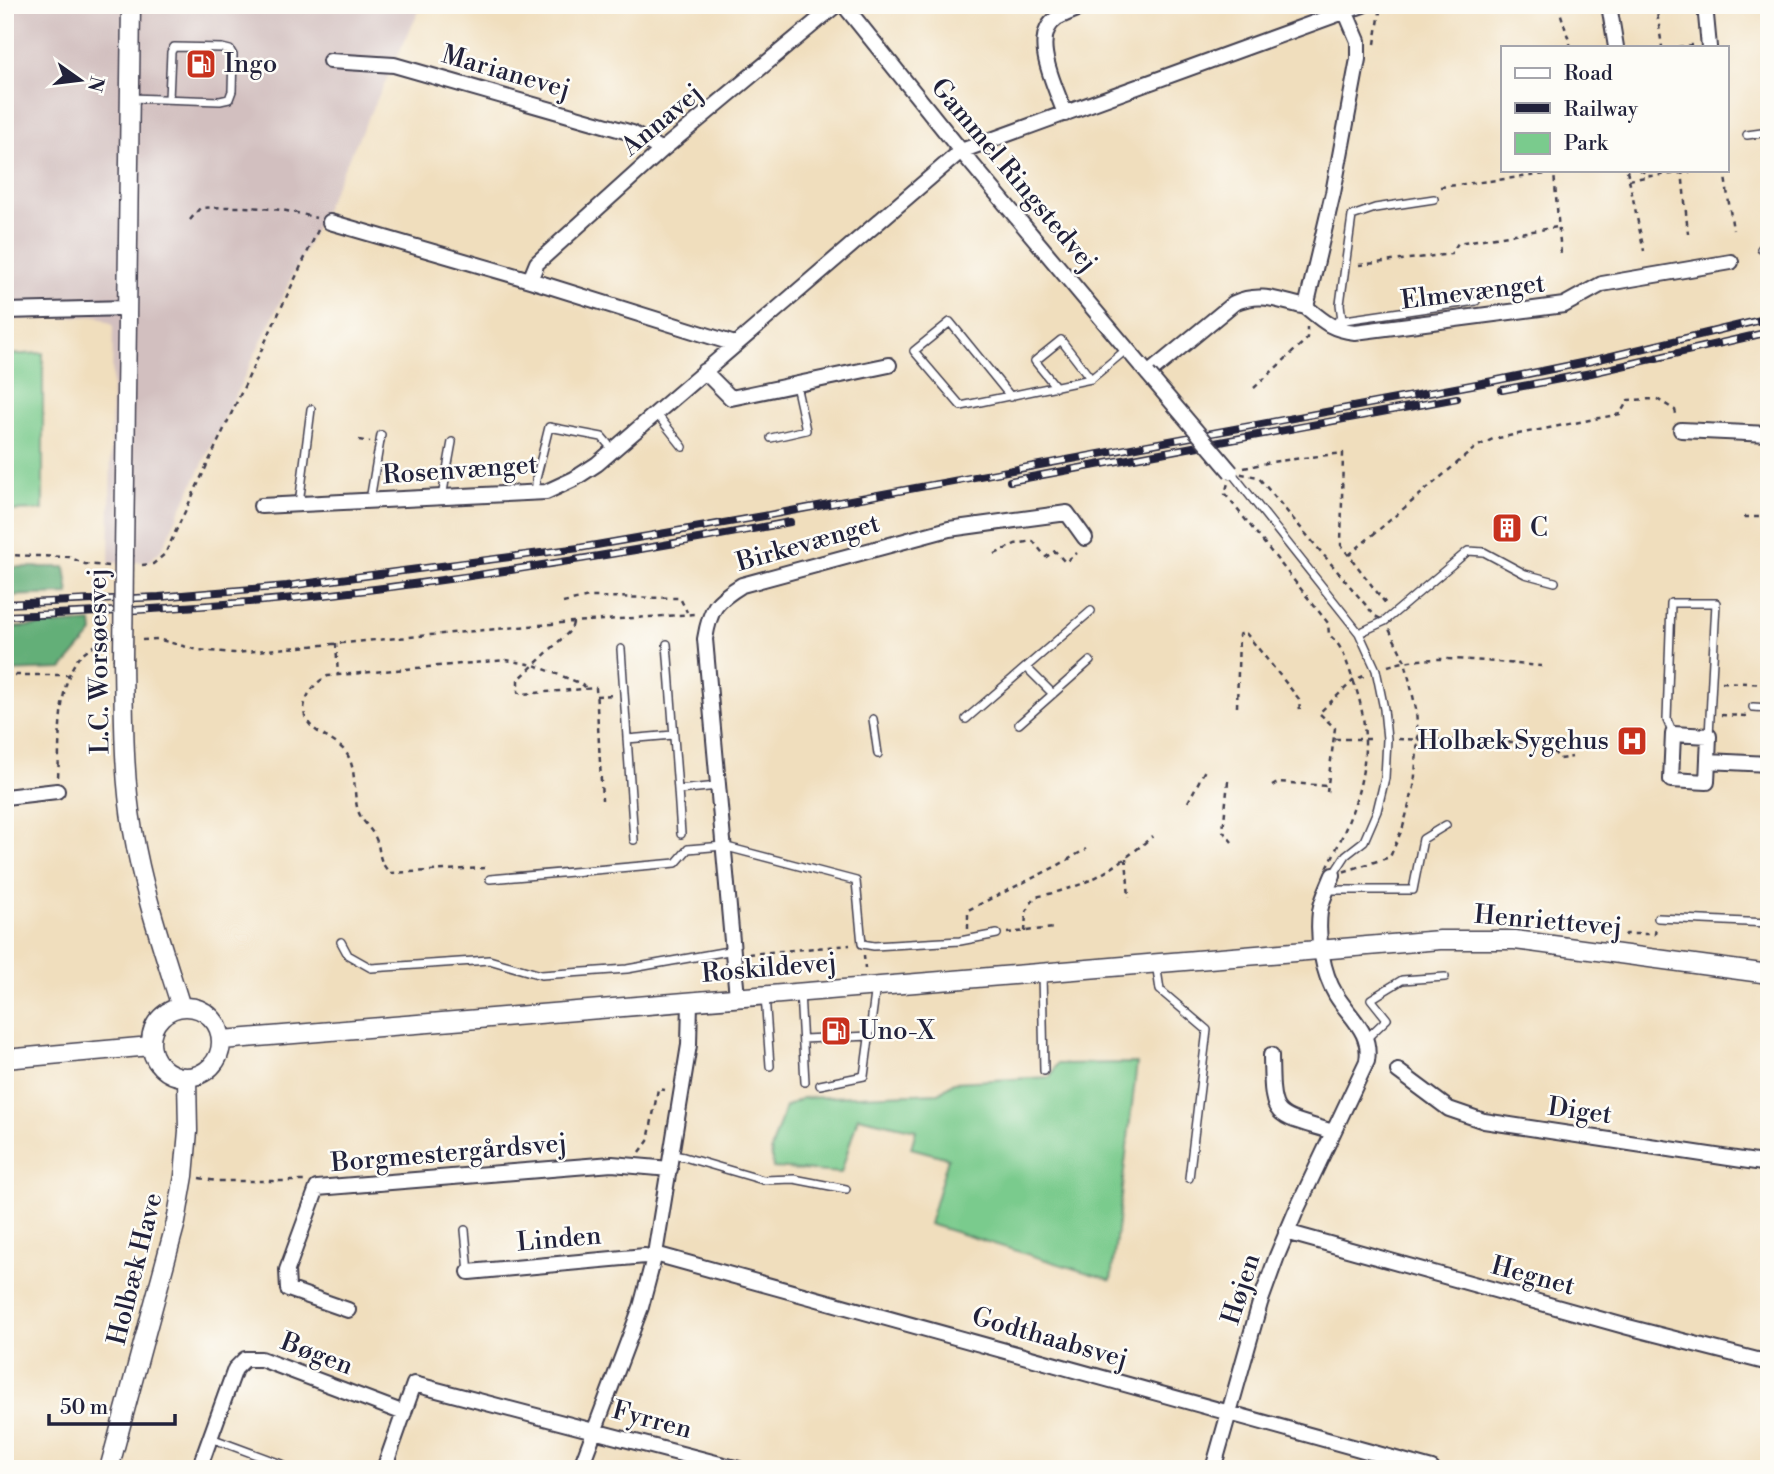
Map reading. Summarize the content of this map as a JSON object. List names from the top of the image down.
{
  "streets": {
    "street": [
      "Marianevej",
      "Annavej",
      "Gammel Ringstedvej",
      "Elmevænget",
      "Rosenvænget",
      "Birkevænget",
      "L.C. Worsøesvej",
      "Henriettevej",
      "Roskildevej",
      "Diget",
      "Borgmestergårdsvej",
      "Linden",
      "Holbæk Have",
      "Hegnet",
      "Højen",
      "Godthaabsvej",
      "Bøgen",
      "Fyrren"
    ]
  },
  "crossings": [
    ["Marianevej", "Annavej"],
    ["Gammel Ringstedvej", "Rosenvænget"],
    ["L.C. Worsøesvej", "Roskildevej"],
    ["L.C. Worsøesvej", "Holbæk Have"],
    ["Henriettevej", "Roskildevej"],
    ["Roskildevej", "Holbæk Have"],
    ["Linden", "Godthaabsvej"],
    ["Hegnet", "Højen"],
    ["Højen", "Godthaabsvej"]
  ],
  "places": {
    "fuel station": ["Ingo", "Uno-X"],
    "building": ["C"],
    "hospital": ["Holbæk Sygehus"]
  },
  "legend": ["Road", "Railway", "Park"],
  "scale_bar": "50 m",
  "north": "right"
}
